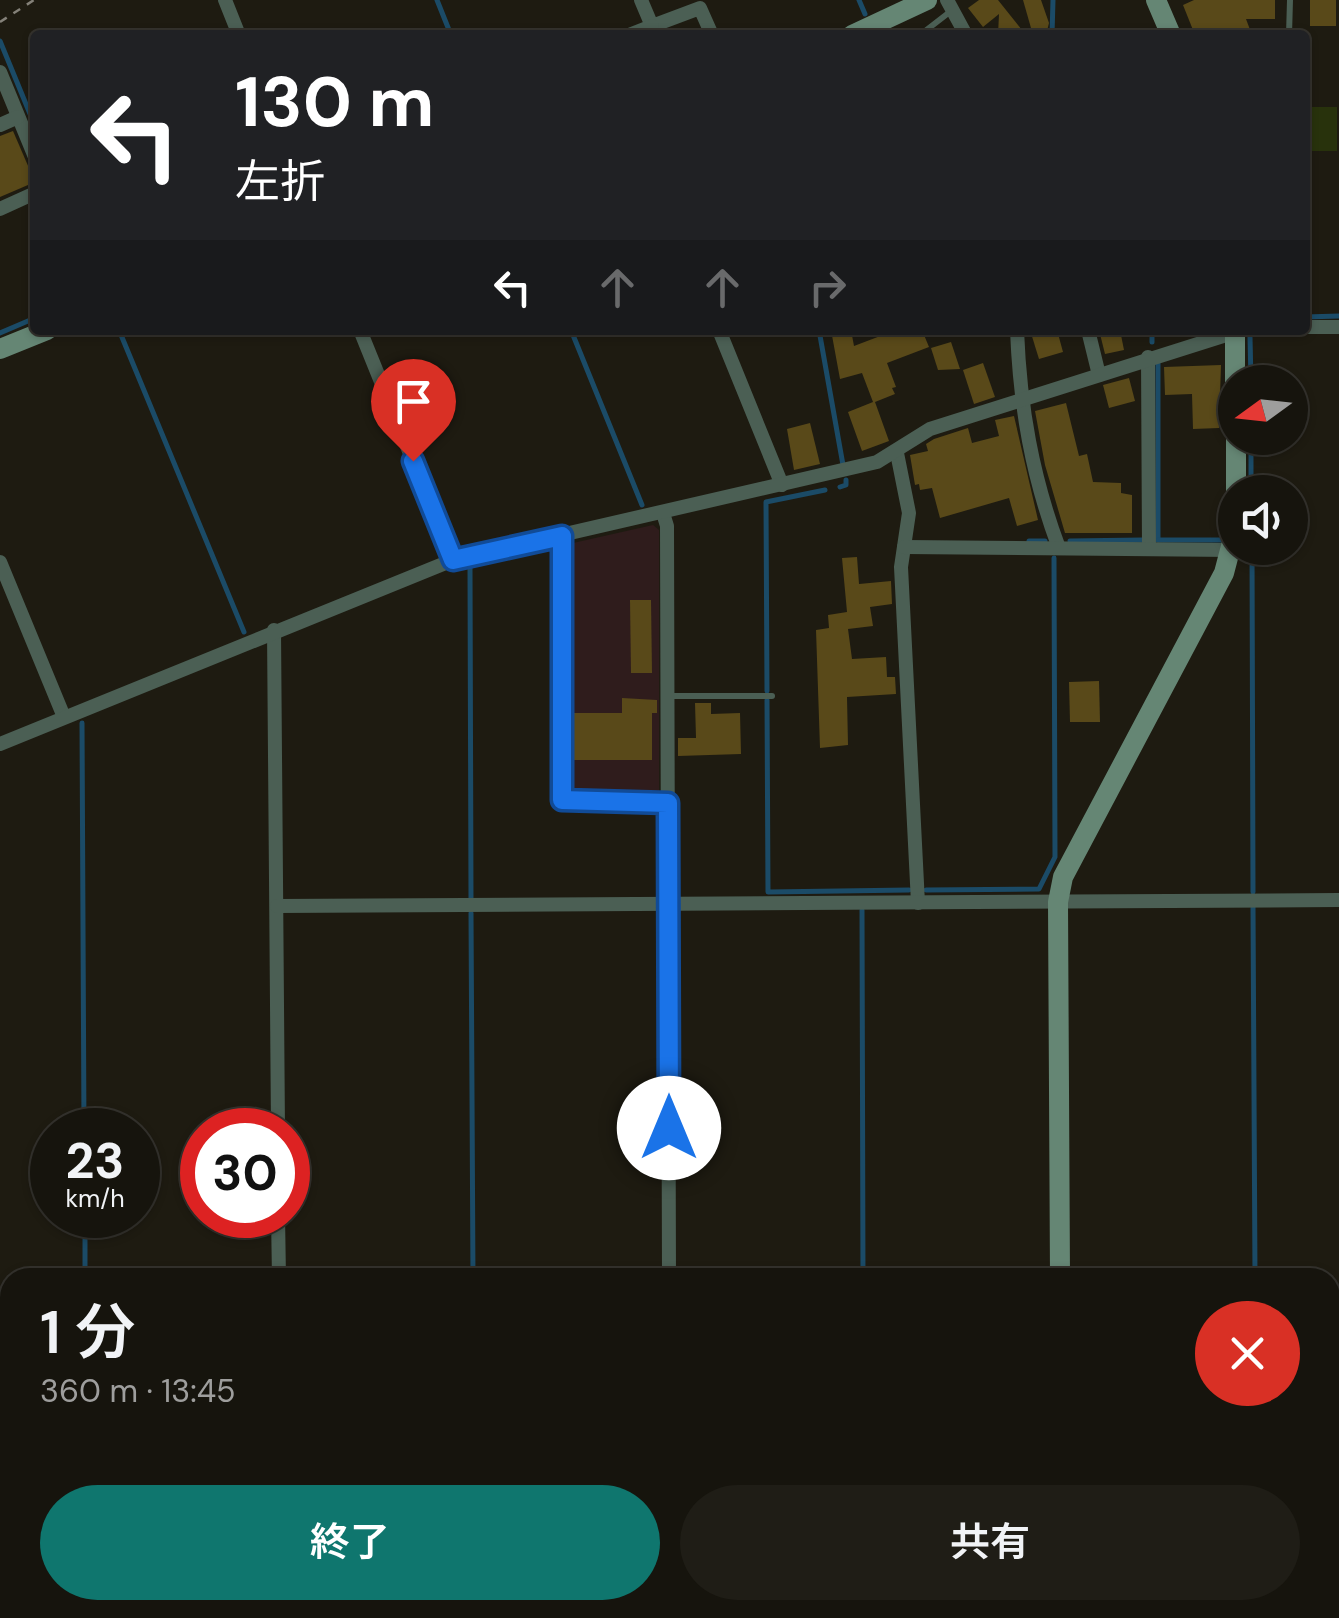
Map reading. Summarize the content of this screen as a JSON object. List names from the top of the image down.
{
  "north": "left",
  "page": {
    "turn": ["130 m", "左折"],
    "speed": "23 km/h",
    "limit": "30",
    "heading": ["1 分", "360 m · 13:45"],
    "buttons": ["終了", "共有"]
  }
}
